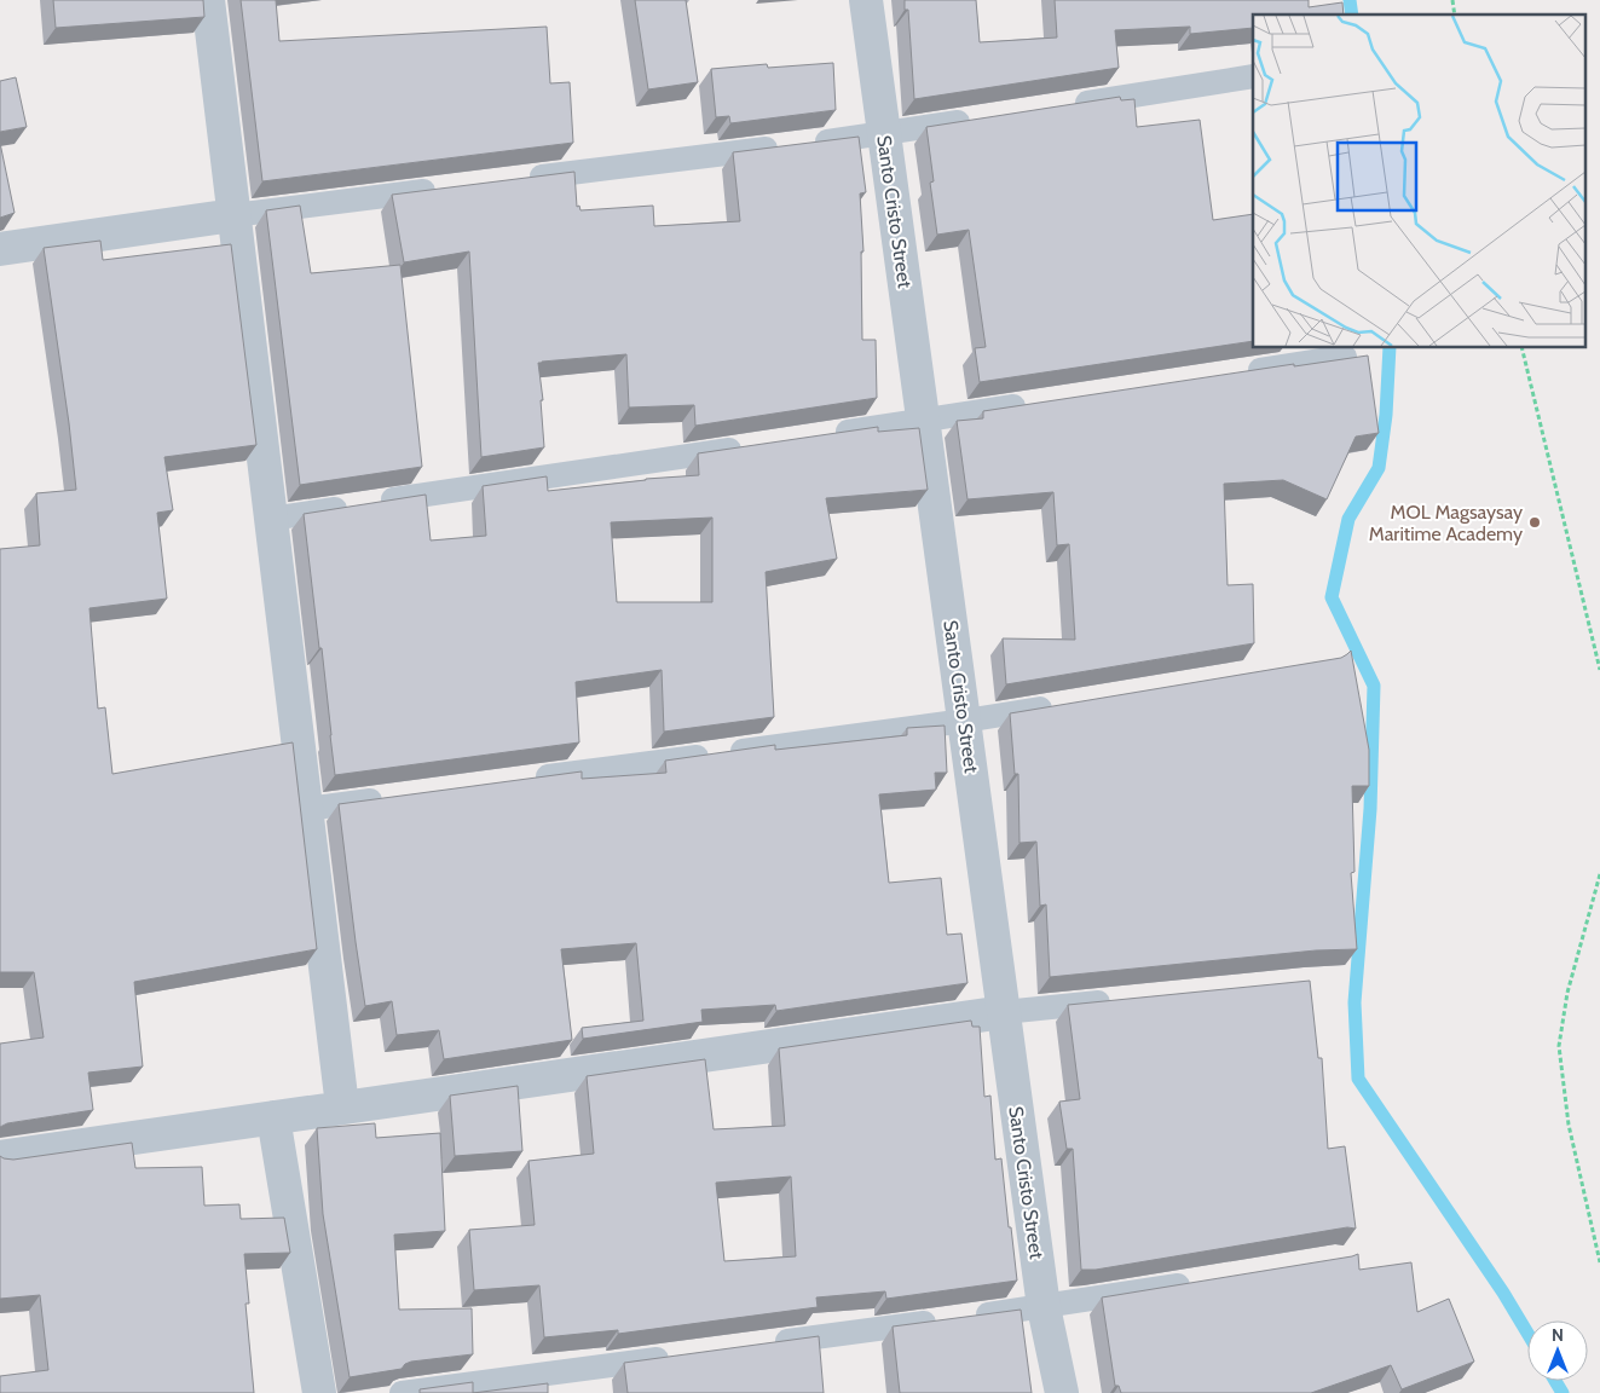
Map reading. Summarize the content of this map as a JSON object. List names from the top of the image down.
{
  "streets": {
    "street": ["Santo Cristo Street"]
  },
  "places": ["MOL Magsaysay Maritime Academy"],
  "north": "top"
}
